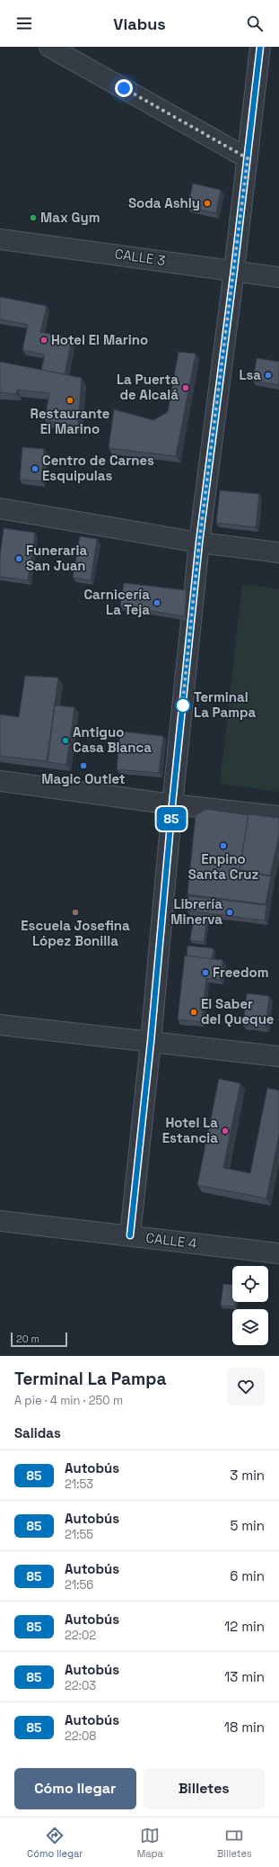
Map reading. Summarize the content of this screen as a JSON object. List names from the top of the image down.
{
  "streets": {
    "street": ["CALLE 3", "CALLE 4"]
  },
  "places": [
    "Soda Ashly",
    "Max Gym",
    "Hotel El Marino",
    "Lsa",
    "La Puerta de Alcalá",
    "Restaurante El Marino",
    "Centro de Carnes Esquipulas",
    "Funeraria San Juan",
    "Carnicería La Teja",
    "Terminal La Pampa",
    "Antiguo Casa Blanca",
    "Magic Outlet",
    "Enpino Santa Cruz",
    "Escuela Josefina López Bonilla",
    "Librería Minerva",
    "Freedom",
    "El Saber del Queque",
    "Hotel La Estancia"
  ],
  "lines": ["bus line 85"],
  "scale_bar": "20 m",
  "page": {
    "header": "Viabus",
    "on_map": "85",
    "scale": "20 m",
    "heading": [
      ["Terminal La Pampa", "A pie · 4 min · 250 m"],
      "Salidas"
    ],
    "list": [
      {
        "mark": "85",
        "name": "Autobús",
        "note": "21:53",
        "value": "3 min"
      },
      {
        "mark": "85",
        "name": "Autobús",
        "note": "21:55",
        "value": "5 min"
      },
      {
        "mark": "85",
        "name": "Autobús",
        "note": "21:56",
        "value": "6 min"
      },
      {
        "mark": "85",
        "name": "Autobús",
        "note": "22:02",
        "value": "12 min"
      },
      {
        "mark": "85",
        "name": "Autobús",
        "note": "22:03",
        "value": "13 min"
      },
      {
        "mark": "85",
        "name": "Autobús",
        "note": "22:08",
        "value": "18 min"
      }
    ],
    "buttons": ["Cómo llegar", "Billetes"],
    "tabs": ["Cómo llegar", "Mapa", "Billetes"]
  }
}
